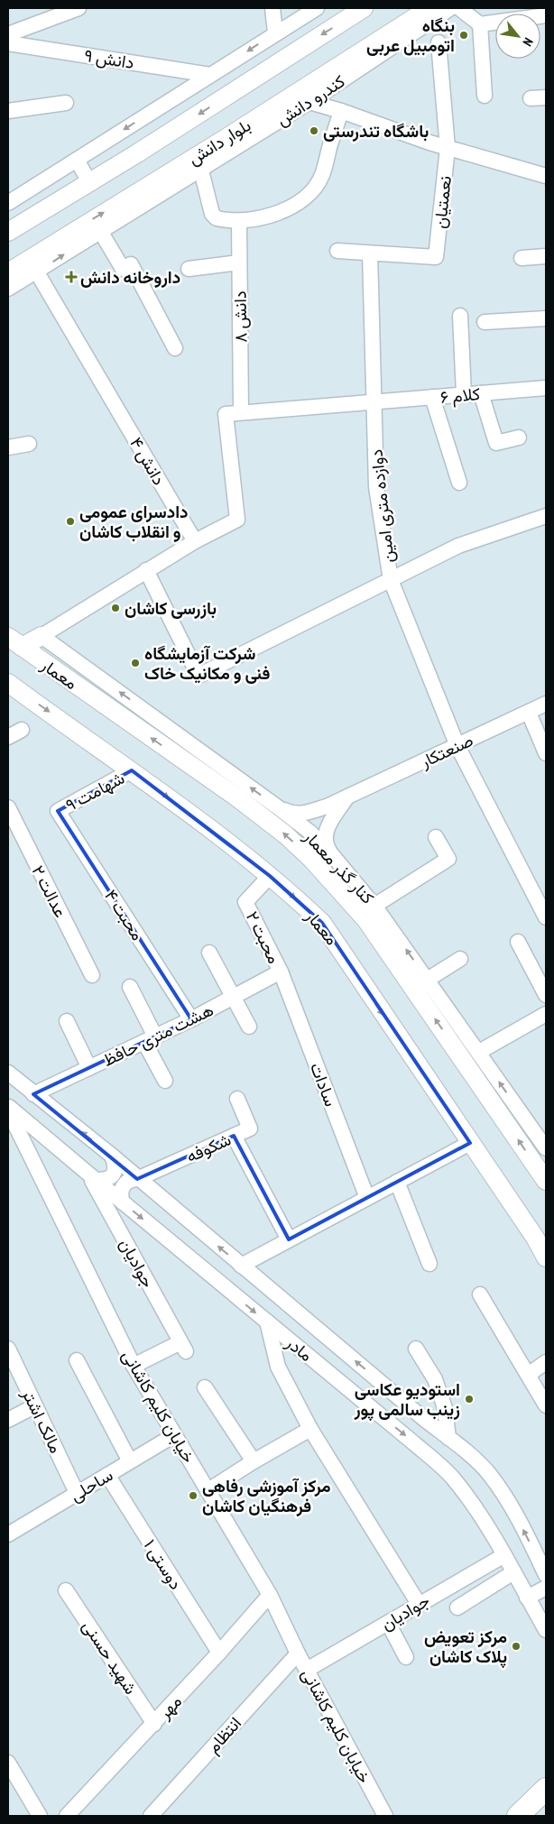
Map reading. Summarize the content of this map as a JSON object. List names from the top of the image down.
{
  "streets": {
    "main road": ["بلوار دانش", "معمار"],
    "street": [
      "دانش ۹",
      "کندرو دانش",
      "نعمتیان",
      "دانش ۸",
      "کلام ۶",
      "دانش ۴",
      "دوازده متری امین",
      "صنعتکار",
      "شهامت ۹",
      "کنار گذر معمار",
      "عدالت ۲",
      "محبت ۴",
      "محبت ۲",
      "هشت متری حافظ",
      "سادات",
      "شکوفه",
      "جوادیان",
      "مادر",
      "خیابان کلیم کاشانی",
      "مالک اشتر",
      "ساحلی",
      "دوستی ۱",
      "شهید حسنی",
      "مهر",
      "انتظام"
    ]
  },
  "crossings": [
    ["کندرو دانش", "بلوار دانش"],
    ["کندرو دانش", "دانش ۴"],
    ["نعمتیان", "دوازده متری امین"],
    ["دانش ۸", "کلام ۶"],
    ["کلام ۶", "دوازده متری امین"],
    ["دوازده متری امین", "صنعتکار"],
    ["معمار", "شهامت ۹"],
    ["معمار", "کنار گذر معمار"],
    ["معمار", "محبت ۲"],
    ["صنعتکار", "کنار گذر معمار"],
    ["شهامت ۹", "محبت ۴"],
    ["محبت ۴", "هشت متری حافظ"],
    ["محبت ۲", "هشت متری حافظ"],
    ["محبت ۲", "سادات"],
    ["هشت متری حافظ", "سادات"],
    ["هشت متری حافظ", "مادر"],
    ["شکوفه", "مادر"],
    ["جوادیان", "مادر"],
    ["جوادیان", "خیابان کلیم کاشانی"],
    ["خیابان کلیم کاشانی", "ساحلی"],
    ["خیابان کلیم کاشانی", "مهر"],
    ["خیابان کلیم کاشانی", "انتظام"],
    ["مالک اشتر", "ساحلی"],
    ["ساحلی", "دوستی ۱"],
    ["دوستی ۱", "مهر"],
    ["شهید حسنی", "مهر"]
  ],
  "one_way": ["کنار گذر معمار"],
  "places": {
    "other": [
      "بنگاه اتومبیل عربی",
      "باشگاه تندرستی",
      "دادسرای عمومی و انقلاب کاشان",
      "بازرسی کاشان",
      "شرکت آزمایشگاه فنی و مکانیک خاک",
      "استودیو عکاسی زینب سالمی پور",
      "مرکز آموزشی رفاهی فرهنگیان کاشان",
      "مرکز تعویض پلاک کاشان"
    ],
    "health": ["داروخانه دانش"]
  },
  "north": "bottom right"
}
